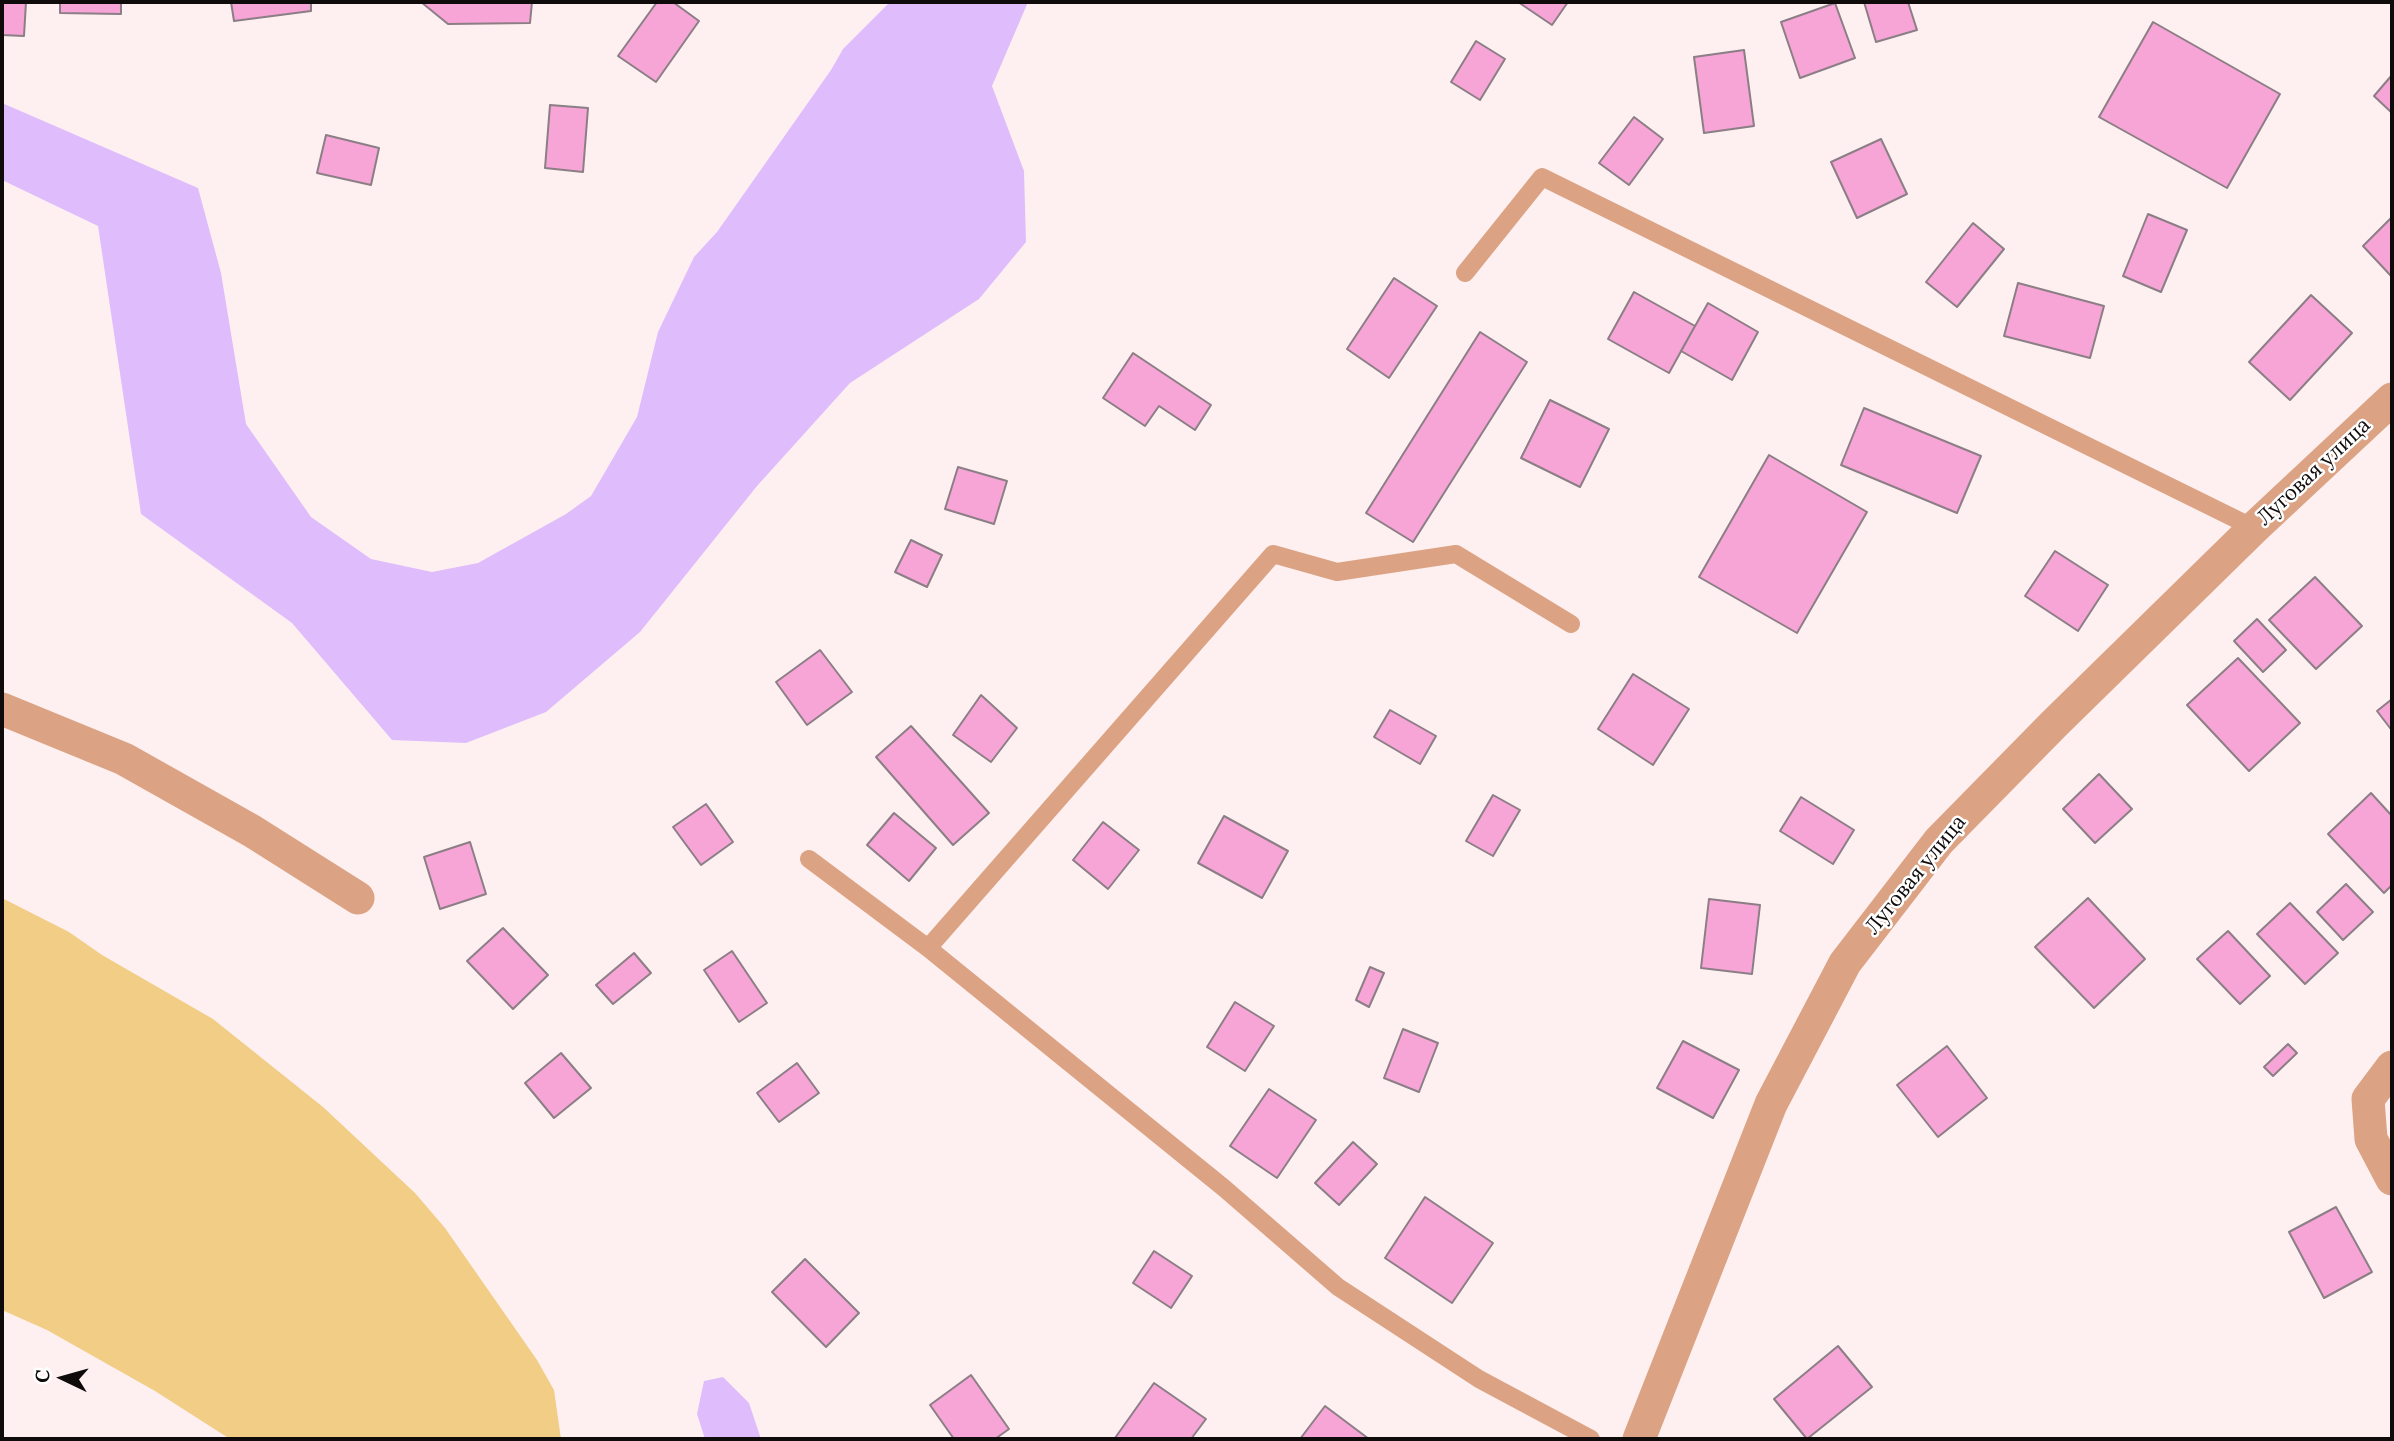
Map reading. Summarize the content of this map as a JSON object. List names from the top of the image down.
{
  "streets": {
    "street": ["Луговая улица"]
  },
  "north": "left"
}
